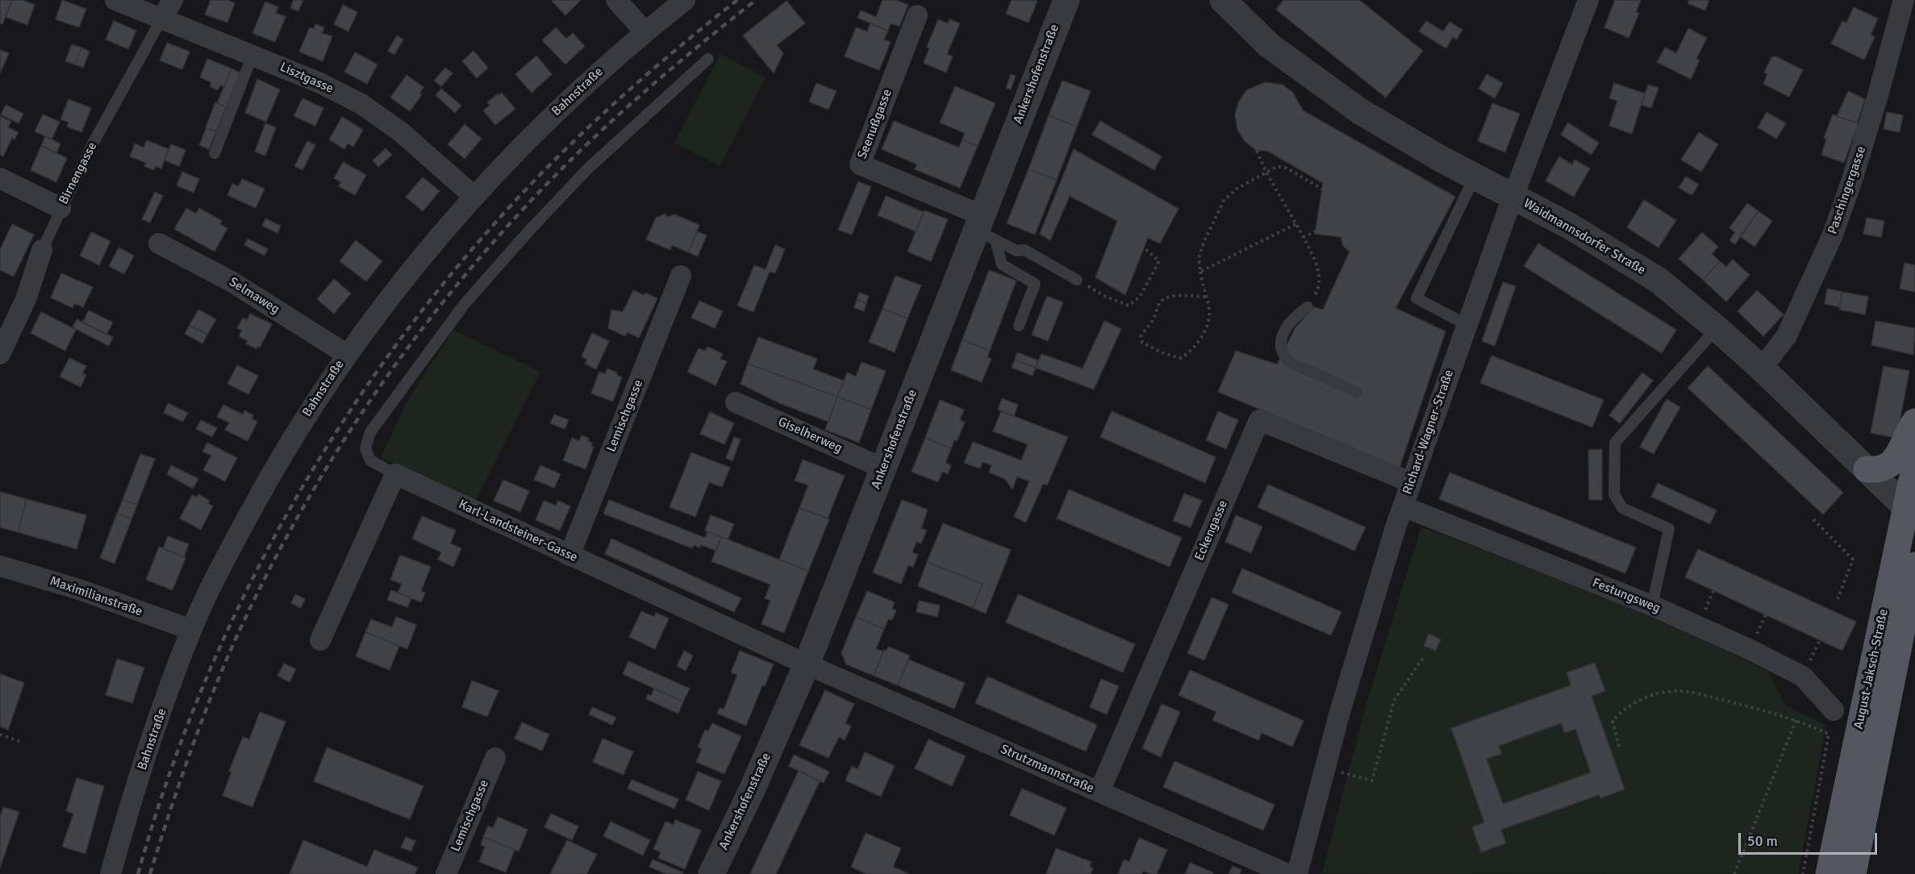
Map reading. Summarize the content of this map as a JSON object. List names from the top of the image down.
{
  "streets": {
    "main road": ["August-Jaksch-Straße"],
    "street": [
      "Ankershofenstraße",
      "Lisztgasse",
      "Bahnstraße",
      "Seenußgasse",
      "Birnengasse",
      "Paschingergasse",
      "Waidmannsdorfer Straße",
      "Selmaweg",
      "Lemischgasse",
      "Richard-Wagner-Straße",
      "Giselherweg",
      "Eckengasse",
      "Karl-Landsteiner-Gasse",
      "Festungsweg",
      "Maximilianstraße",
      "Strutzmannstraße"
    ]
  },
  "crossings": [
    ["Ankershofenstraße", "Seenußgasse"],
    ["Ankershofenstraße", "Giselherweg"],
    ["Ankershofenstraße", "Karl-Landsteiner-Gasse"],
    ["Ankershofenstraße", "Strutzmannstraße"],
    ["Lisztgasse", "Bahnstraße"],
    ["Lisztgasse", "Birnengasse"],
    ["Bahnstraße", "Selmaweg"],
    ["Bahnstraße", "Maximilianstraße"],
    ["Paschingergasse", "Waidmannsdorfer Straße"],
    ["Waidmannsdorfer Straße", "Richard-Wagner-Straße"],
    ["Waidmannsdorfer Straße", "August-Jaksch-Straße"],
    ["Lemischgasse", "Karl-Landsteiner-Gasse"],
    ["Richard-Wagner-Straße", "Eckengasse"],
    ["Richard-Wagner-Straße", "Festungsweg"],
    ["Eckengasse", "Strutzmannstraße"],
    ["Karl-Landsteiner-Gasse", "Strutzmannstraße"]
  ],
  "scale_bar": "50 m"
}
